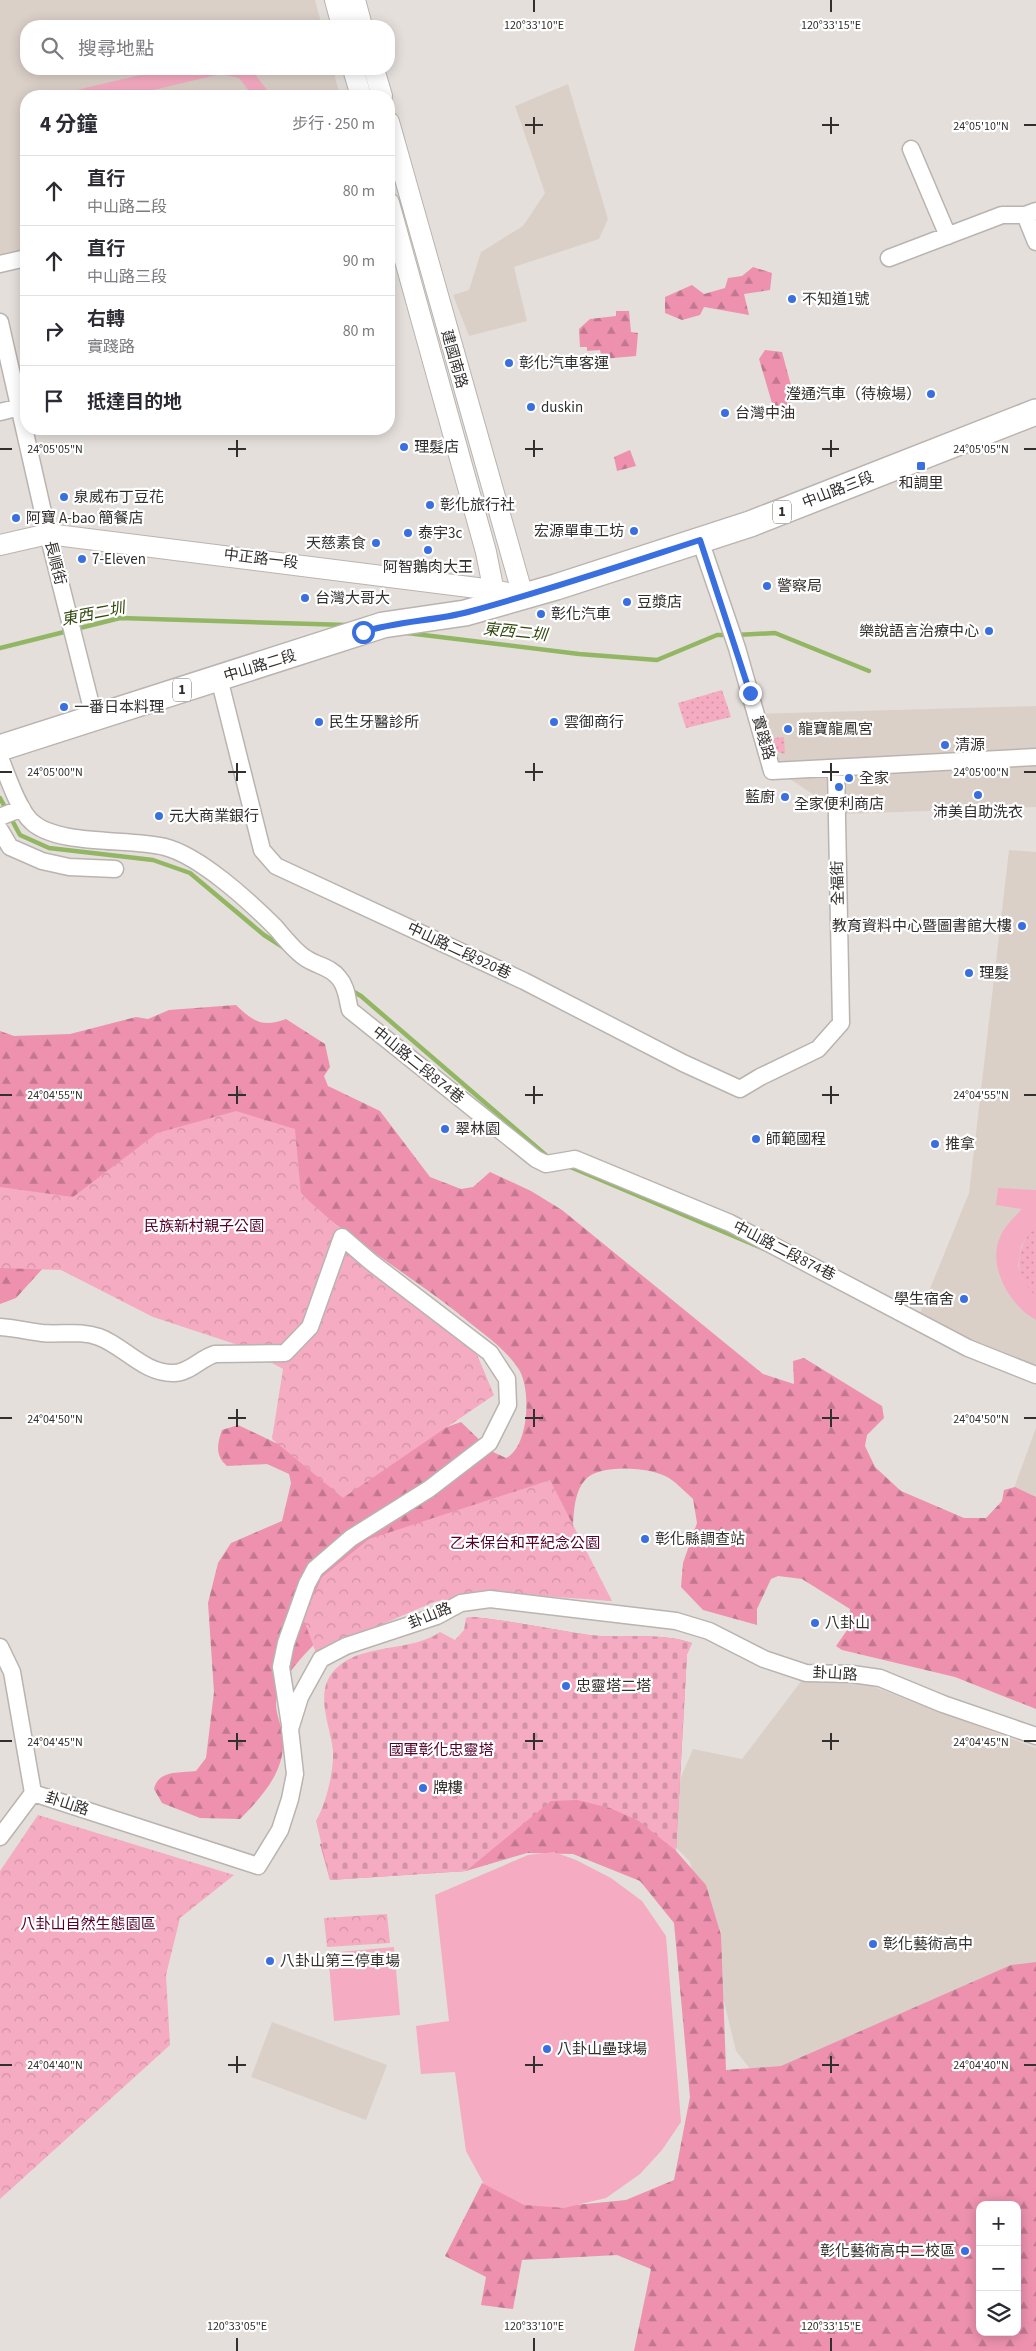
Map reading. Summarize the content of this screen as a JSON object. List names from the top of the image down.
{
  "streets": {
    "main road": ["中山路三段", "1", "中山路二段"],
    "street": [
      "建國南路",
      "中正路一段",
      "長順街",
      "實踐路",
      "全福街",
      "中山路二段920巷",
      "中山路二段874巷",
      "卦山路"
    ]
  },
  "crossings": [
    ["建國南路", "中山路三段"],
    ["建國南路", "中正路一段"],
    ["建國南路", "中山路二段"],
    ["中山路三段", "中山路二段"],
    ["中山路三段", "實踐路"],
    ["中正路一段", "長順街"],
    ["中正路一段", "中山路二段"],
    ["長順街", "中山路二段"],
    ["中山路二段", "中山路二段920巷"],
    ["實踐路", "全福街"],
    ["全福街", "中山路二段920巷"]
  ],
  "water": ["東西二圳"],
  "parks": [
    "民族新村親子公園",
    "乙未保台和平紀念公園",
    "國軍彰化忠靈塔",
    "八卦山自然生態園區"
  ],
  "places": {
    "other": [
      "不知道1號",
      "彰化汽車客運",
      "瀅通汽車（待檢場）",
      "duskin",
      "台灣中油",
      "理髮店",
      "泉威布丁豆花",
      "彰化旅行社",
      "阿寶 A-bao 簡餐店",
      "宏源單車工坊",
      "泰宇3c",
      "天慈素食",
      "阿智鵝肉大王",
      "7-Eleven",
      "警察局",
      "台灣大哥大",
      "豆漿店",
      "彰化汽車",
      "樂說語言治療中心",
      "一番日本料理",
      "民生牙醫診所",
      "雲御商行",
      "龍寶龍鳳宮",
      "清源",
      "全家",
      "全家便利商店",
      "沛美自助洗衣",
      "藍廚",
      "元大商業銀行",
      "教育資料中心暨圖書館大樓",
      "理髮",
      "翠林園",
      "師範國程",
      "推拿",
      "學生宿舍",
      "彰化縣調查站",
      "八卦山",
      "忠靈塔二塔",
      "牌樓",
      "彰化藝術高中",
      "八卦山第三停車場",
      "八卦山壘球場",
      "彰化藝術高中二校區"
    ],
    "transit": ["和調里"]
  },
  "page": {
    "search": "搜尋地點",
    "heading": ["4 分鐘", "步行 · 250 m"],
    "list": [
      ["直行", "中山路二段", "80 m"],
      ["直行", "中山路三段", "90 m"],
      ["右轉", "實踐路", "80 m"],
      "抵達目的地"
    ],
    "map_buttons": ["+", "−"]
  },
  "coordinates": [
    "120°33'10\"E",
    "120°33'15\"E",
    "24°05'10\"N",
    "24°05'05\"N",
    "24°05'00\"N",
    "24°04'55\"N",
    "24°04'50\"N",
    "24°04'45\"N",
    "24°04'40\"N",
    "120°33'05\"E"
  ]
}
